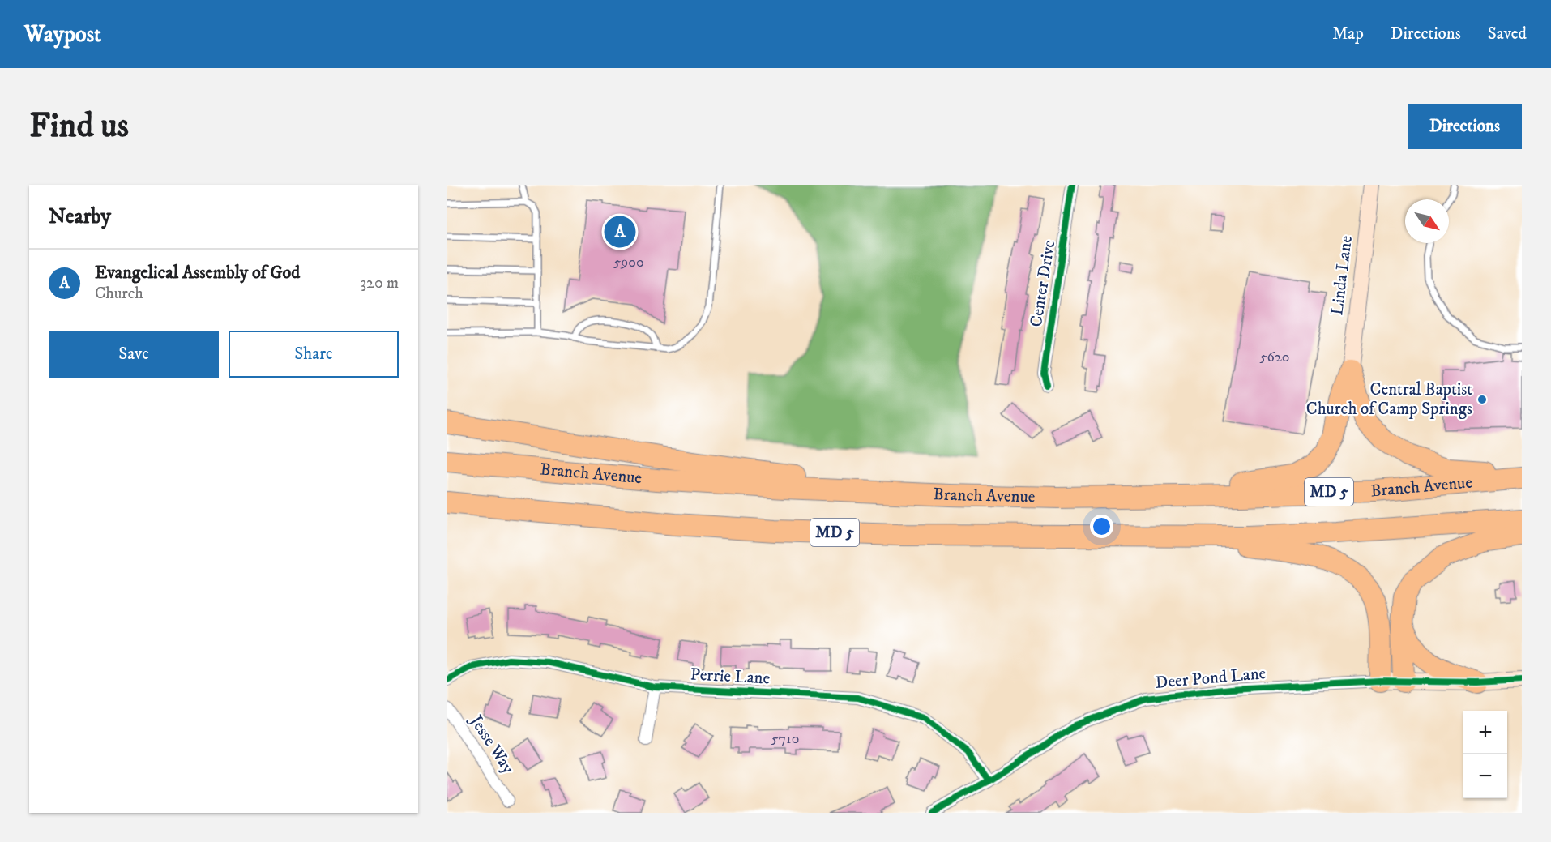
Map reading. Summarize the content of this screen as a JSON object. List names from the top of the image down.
{
  "streets": {
    "highway": ["Branch Avenue", "MD 5"],
    "street": [
      "Linda Lane",
      "Center Drive",
      "Perrie Lane",
      "Deer Pond Lane",
      "Jesse Way"
    ]
  },
  "crossings": [
    ["Perrie Lane", "Deer Pond Lane"]
  ],
  "places": ["Central Baptist Church of Camp Springs"],
  "house_numbers": ["5900", "5620", "5710"],
  "north": "bottom right",
  "page": {
    "header": "Waypost",
    "nav": ["Map", "Directions", "Saved"],
    "buttons": [
      "Directions",
      ["Save", "Share"]
    ],
    "title": "Find us",
    "heading": "Nearby",
    "pins": "A",
    "list": [
      {
        "mark": "A",
        "name": "Evangelical Assembly of God",
        "note": "Church",
        "value": "320 m"
      }
    ],
    "map_buttons": ["+", "−"]
  }
}
